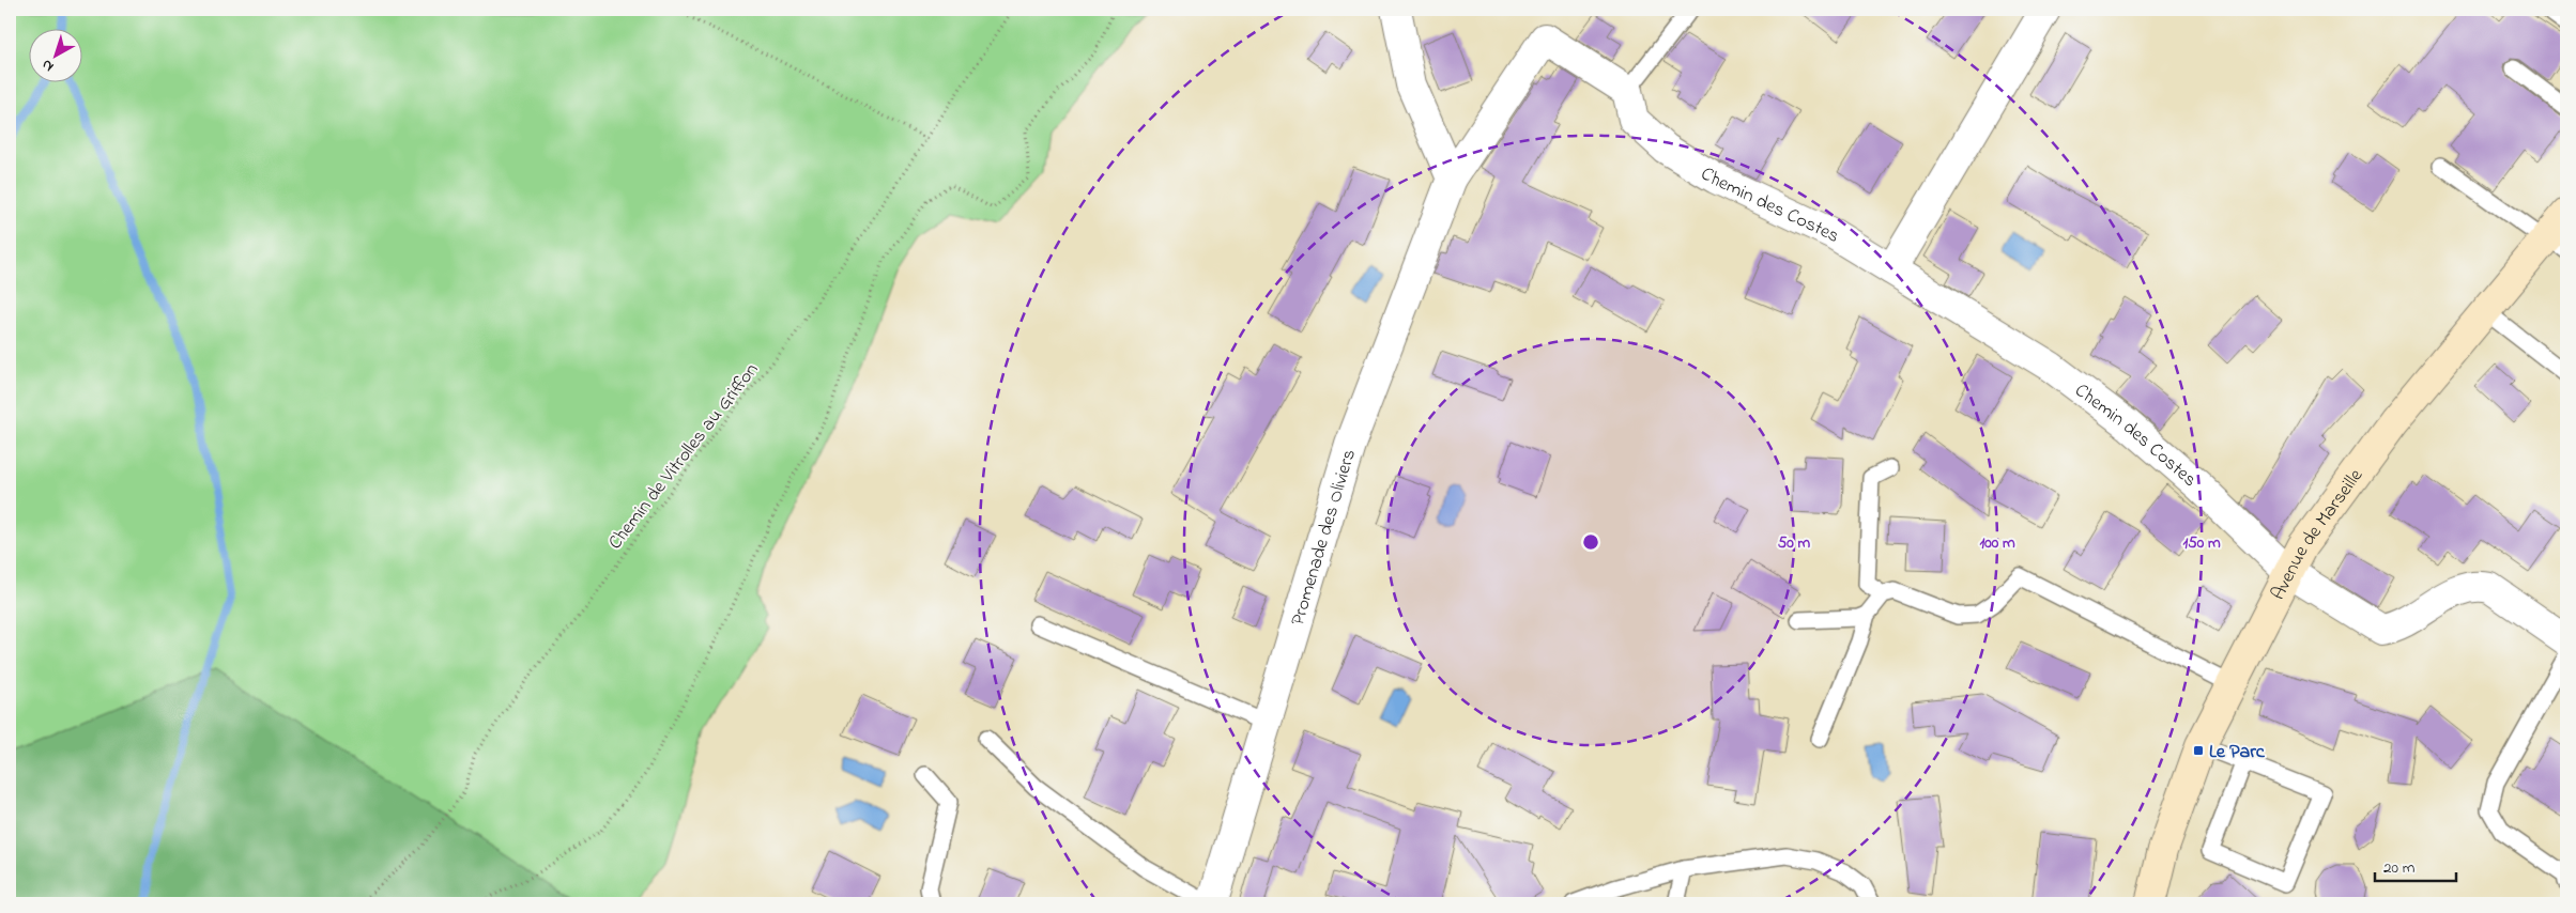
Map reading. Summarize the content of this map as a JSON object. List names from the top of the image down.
{
  "streets": {
    "street": ["Chemin des Costes", "Avenue de Marseille", "Promenade des Oliviers"],
    "path": ["Chemin de Vitrolles au Griffon"]
  },
  "crossings": [
    ["Chemin des Costes", "Avenue de Marseille"]
  ],
  "places": {
    "transit": ["Le Parc"]
  },
  "scale_bar": "20 m",
  "north": "bottom left",
  "rings": ["50 m", "100 m", "150 m"]
}
